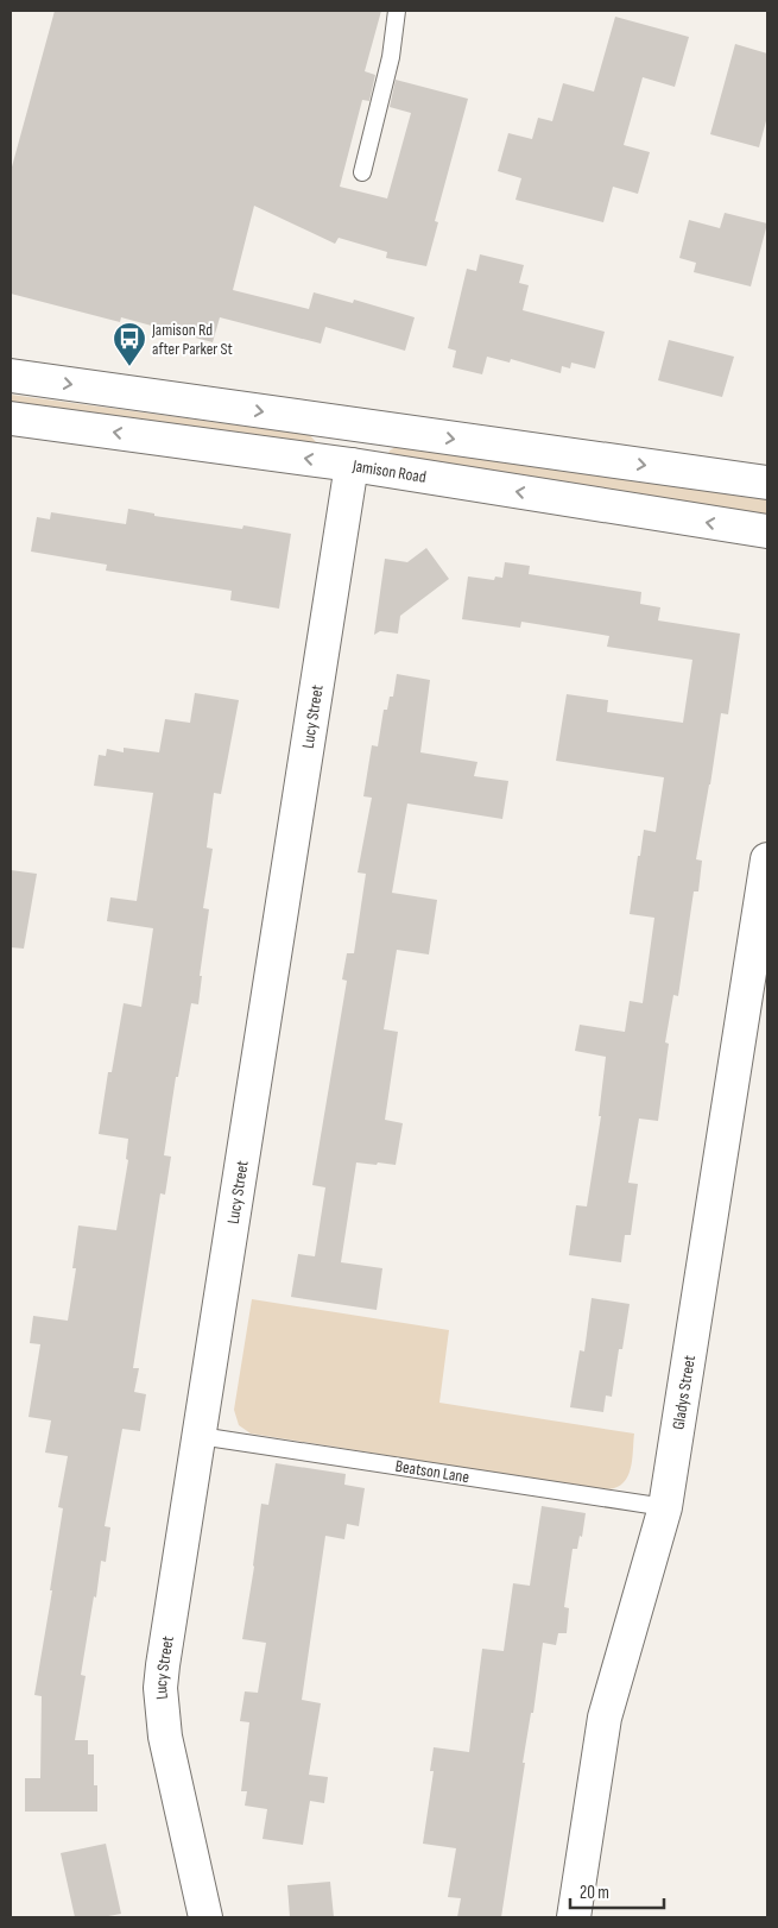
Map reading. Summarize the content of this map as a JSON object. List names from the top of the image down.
{
  "streets": {
    "street": ["Jamison Road", "Lucy Street", "Gladys Street"],
    "lane": ["Beatson Lane"]
  },
  "crossings": [
    ["Jamison Road", "Lucy Street"],
    ["Lucy Street", "Beatson Lane"],
    ["Gladys Street", "Beatson Lane"]
  ],
  "places": {
    "bus stop": ["Jamison Rd after Parker St"]
  },
  "scale_bar": "20 m"
}
